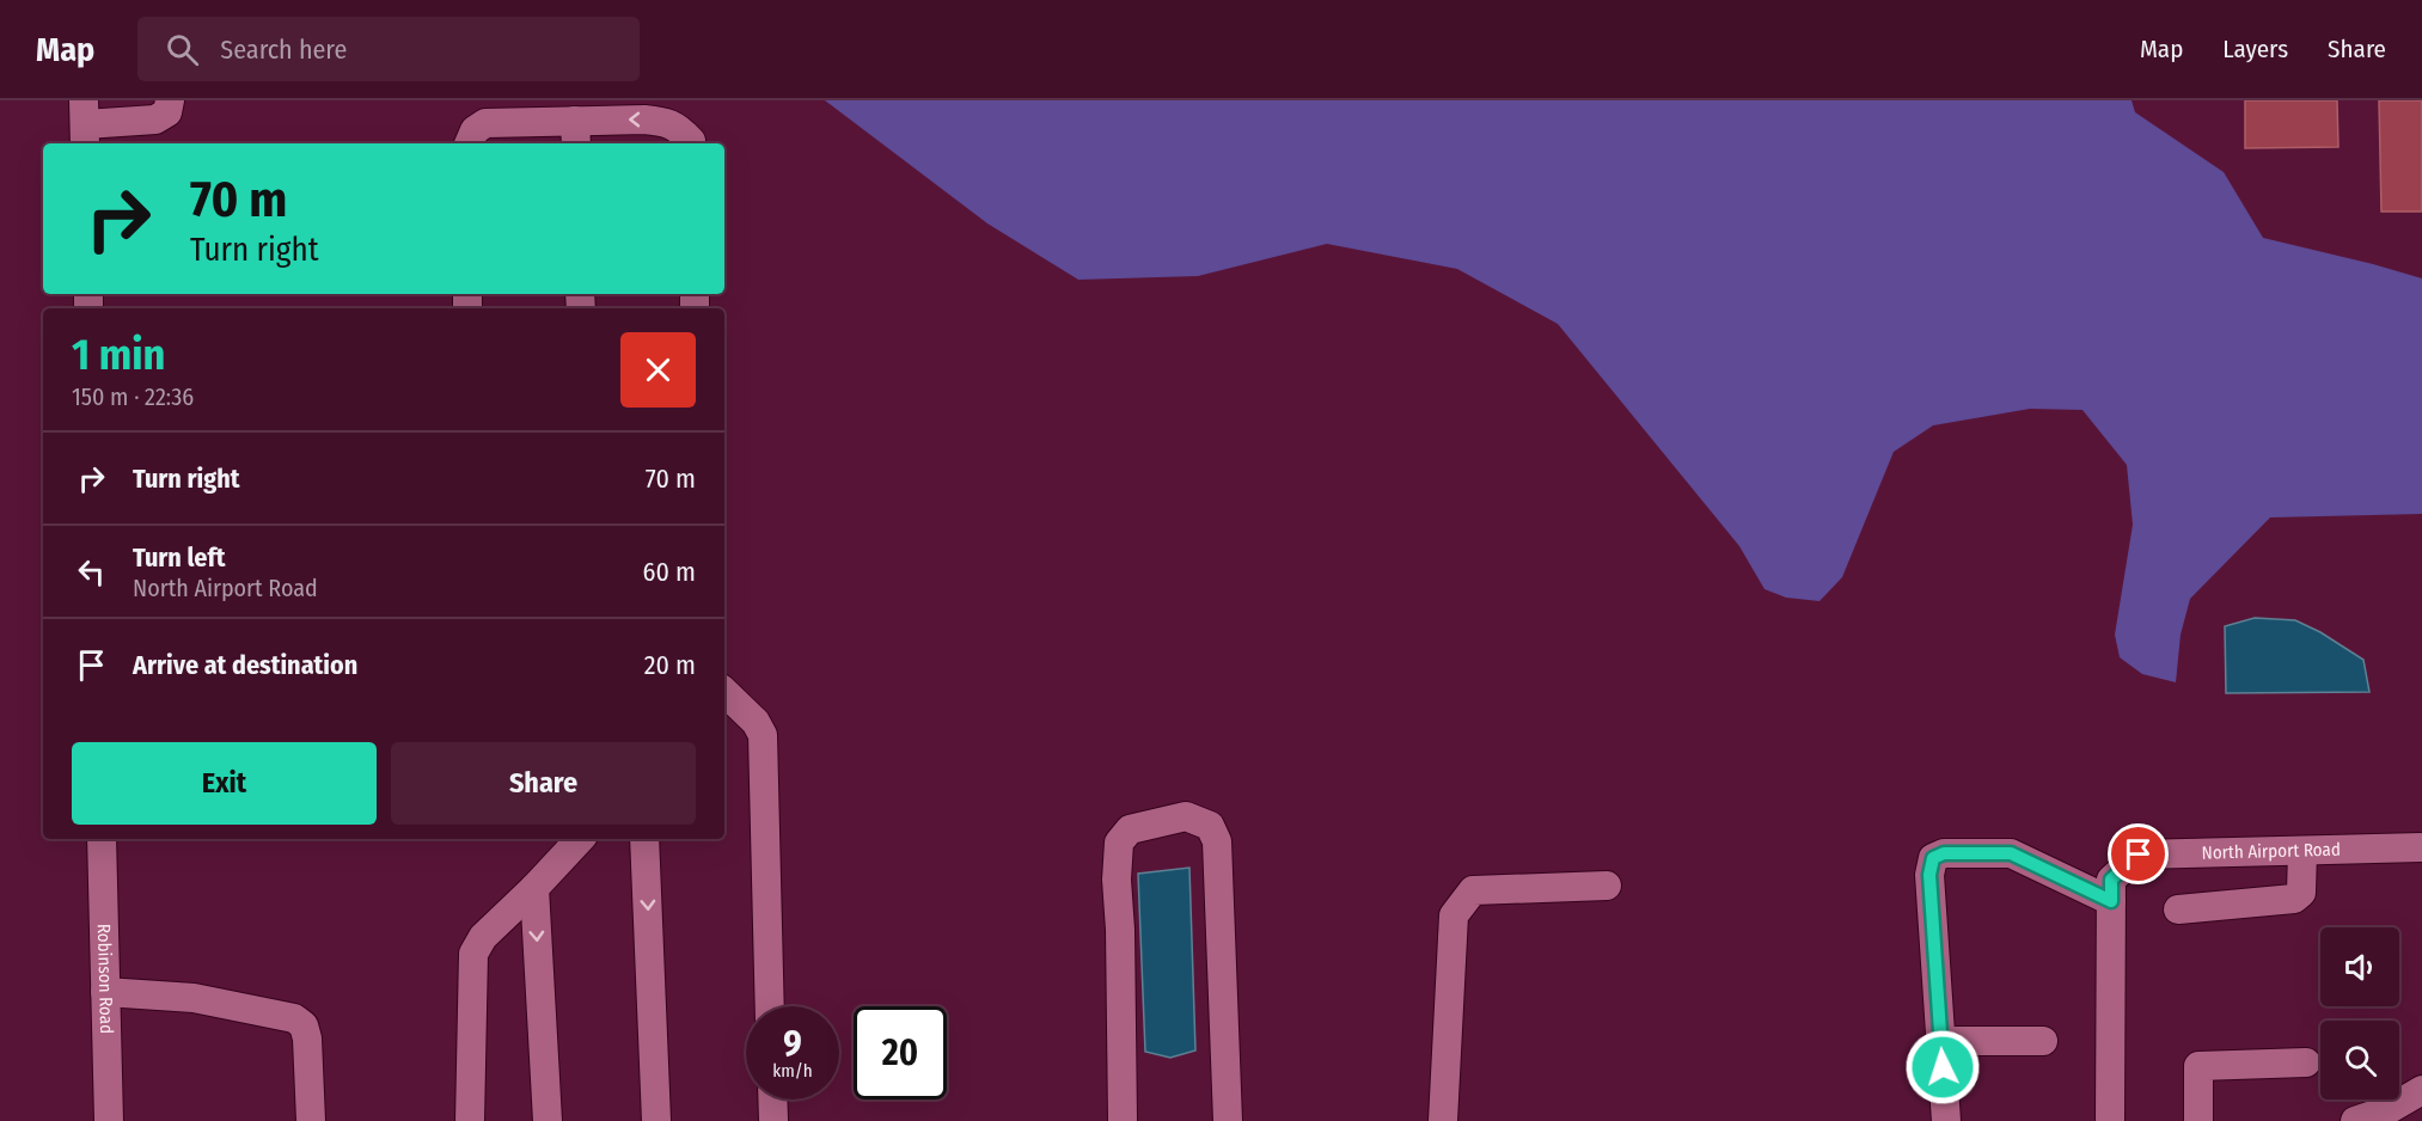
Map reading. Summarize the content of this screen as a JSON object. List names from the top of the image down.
{
  "streets": {
    "street": ["North Airport Road", "Robinson Road"]
  },
  "page": {
    "header": "Map",
    "search": "Search here",
    "nav": ["Map", "Layers", "Share"],
    "turn": ["70 m", "Turn right"],
    "heading": ["1 min", "150 m · 22:36"],
    "list": [
      {
        "name": "Turn right",
        "value": "70 m"
      },
      {
        "name": "Turn left",
        "note": "North Airport Road",
        "value": "60 m"
      },
      {
        "name": "Arrive at destination",
        "value": "20 m"
      }
    ],
    "buttons": ["Exit", "Share"],
    "speed": "9 km/h",
    "limit": "20"
  }
}
